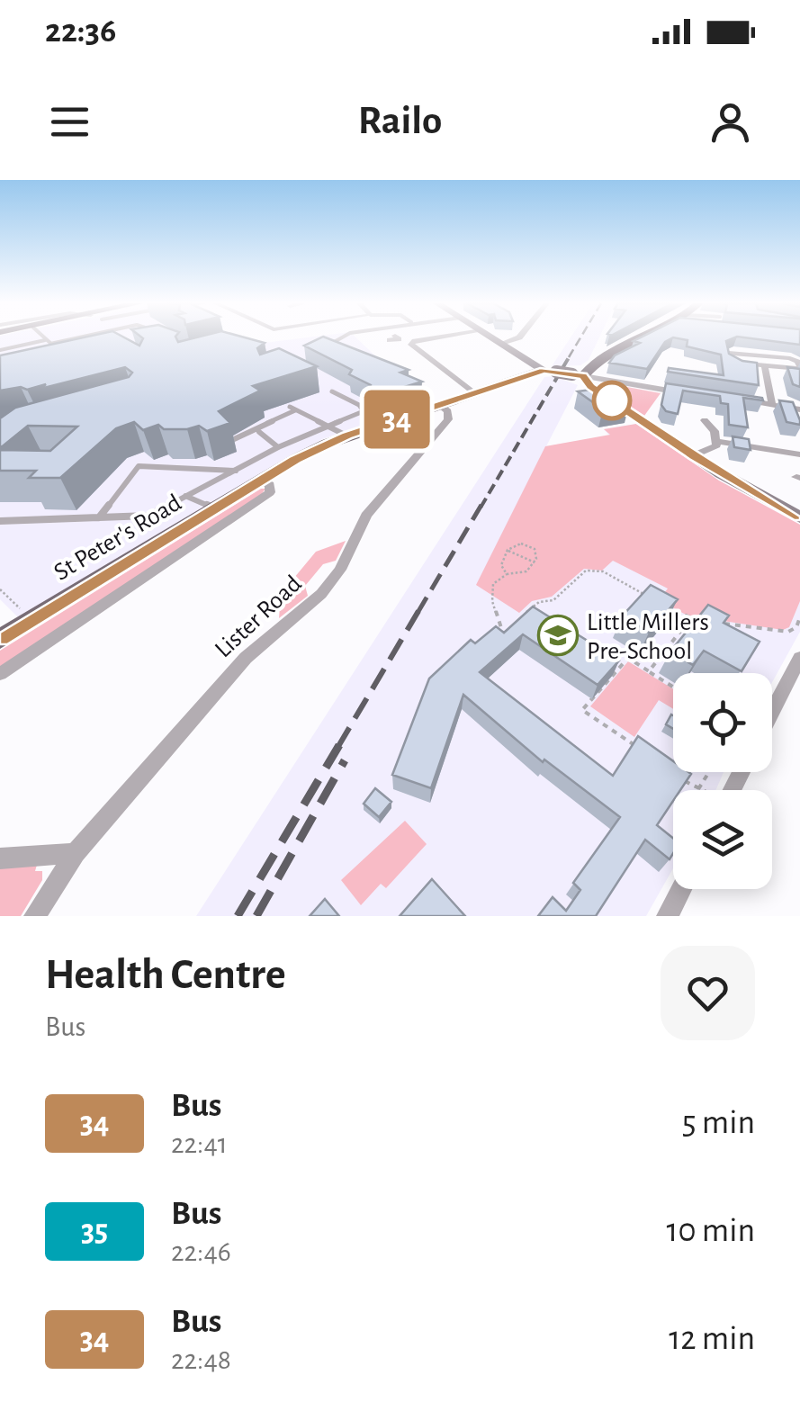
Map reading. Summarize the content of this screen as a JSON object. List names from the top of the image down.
{
  "streets": {
    "main road": ["St Peter's Road"],
    "street": ["Lister Road"]
  },
  "crossings": [
    ["St Peter's Road", "Lister Road"]
  ],
  "places": {
    "school or university": ["Little Millers Pre-School"]
  },
  "lines": ["bus line 34"],
  "page": {
    "status": "22:36",
    "header": "Railo",
    "on_map": "34",
    "heading": ["Health Centre", "Bus"],
    "list": [
      {
        "mark": "34",
        "name": "Bus",
        "note": "22:41",
        "value": "5 min"
      },
      {
        "mark": "35",
        "name": "Bus",
        "note": "22:46",
        "value": "10 min"
      },
      {
        "mark": "34",
        "name": "Bus",
        "note": "22:48",
        "value": "12 min"
      }
    ]
  }
}
